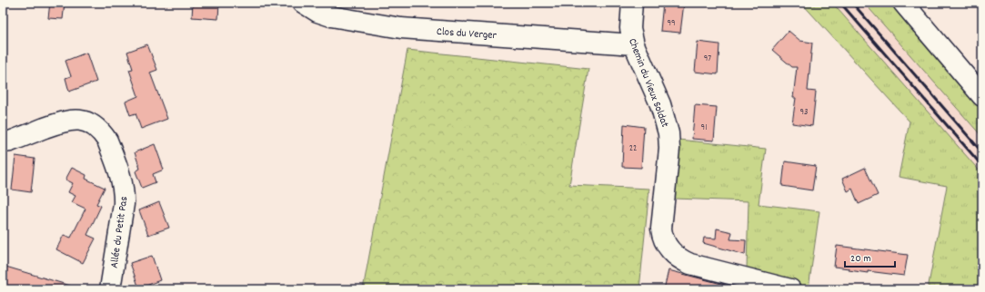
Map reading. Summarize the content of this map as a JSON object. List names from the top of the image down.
{
  "streets": {
    "street": ["Clos du Verger", "Chemin du Vieux Soldat", "Allée du Petit Pas"]
  },
  "crossings": [
    ["Clos du Verger", "Chemin du Vieux Soldat"]
  ],
  "house_numbers": [
    "99",
    "97",
    "93",
    "91",
    "22"
  ],
  "scale_bar": "20 m"
}
